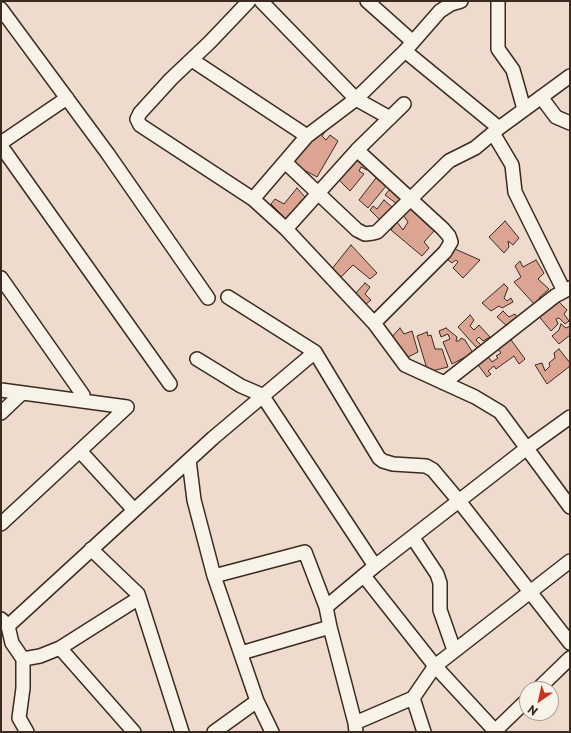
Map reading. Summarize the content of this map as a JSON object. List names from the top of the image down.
{
  "north": "bottom left"
}
